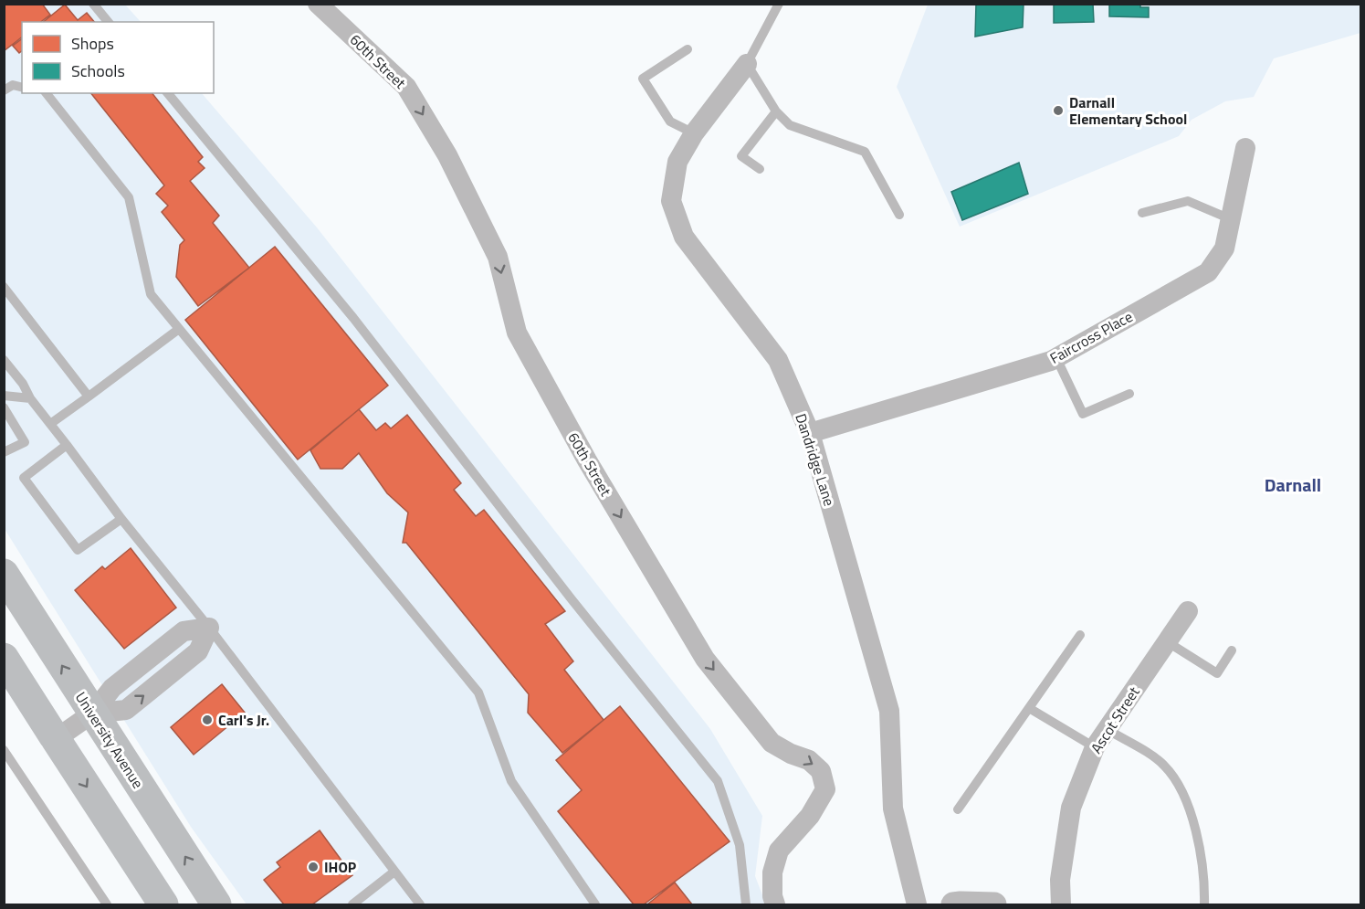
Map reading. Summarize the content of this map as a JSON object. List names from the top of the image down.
{
  "streets": {
    "main road": ["University Avenue"],
    "street": [
      "60th Street",
      "Faircross Place",
      "Dandridge Lane",
      "Ascot Street"
    ]
  },
  "crossings": [
    ["Faircross Place", "Dandridge Lane"]
  ],
  "one_way": ["60th Street"],
  "districts": ["Darnall"],
  "places": ["Darnall Elementary School", "Carl's Jr.", "IHOP"],
  "legend": ["Shops", "Schools"]
}
